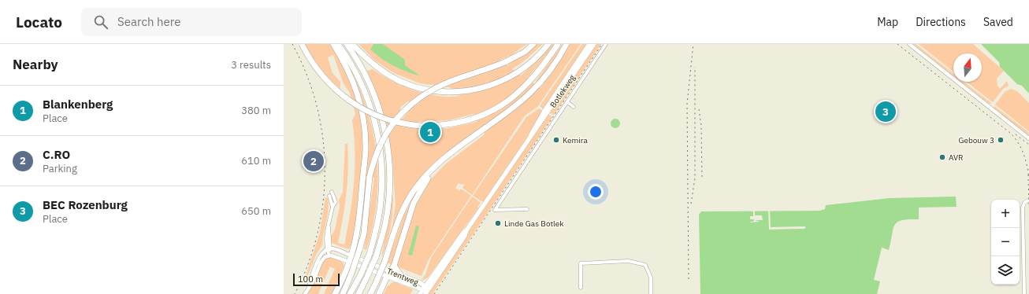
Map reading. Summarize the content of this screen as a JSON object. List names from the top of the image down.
{
  "streets": {
    "main road": ["Botlekweg", "Trentweg"]
  },
  "crossings": [
    ["Botlekweg", "Trentweg"]
  ],
  "places": [
    "Kemira",
    "Gebouw 3",
    "AVR",
    "Linde Gas Botlek"
  ],
  "scale_bar": "100 m",
  "north": "top",
  "page": {
    "header": "Locato",
    "search": "Search here",
    "nav": ["Map", "Directions", "Saved"],
    "heading": ["Nearby", "3 results"],
    "list": [
      {
        "mark": "1",
        "name": "Blankenberg",
        "note": "Place",
        "value": "380 m"
      },
      {
        "mark": "2",
        "name": "C.RO",
        "note": "Parking",
        "value": "610 m"
      },
      {
        "mark": "3",
        "name": "BEC Rozenburg",
        "note": "Place",
        "value": "650 m"
      }
    ],
    "pins": ["3", "1", "2"],
    "map_buttons": ["+", "−"],
    "scale": "100 m"
  }
}
